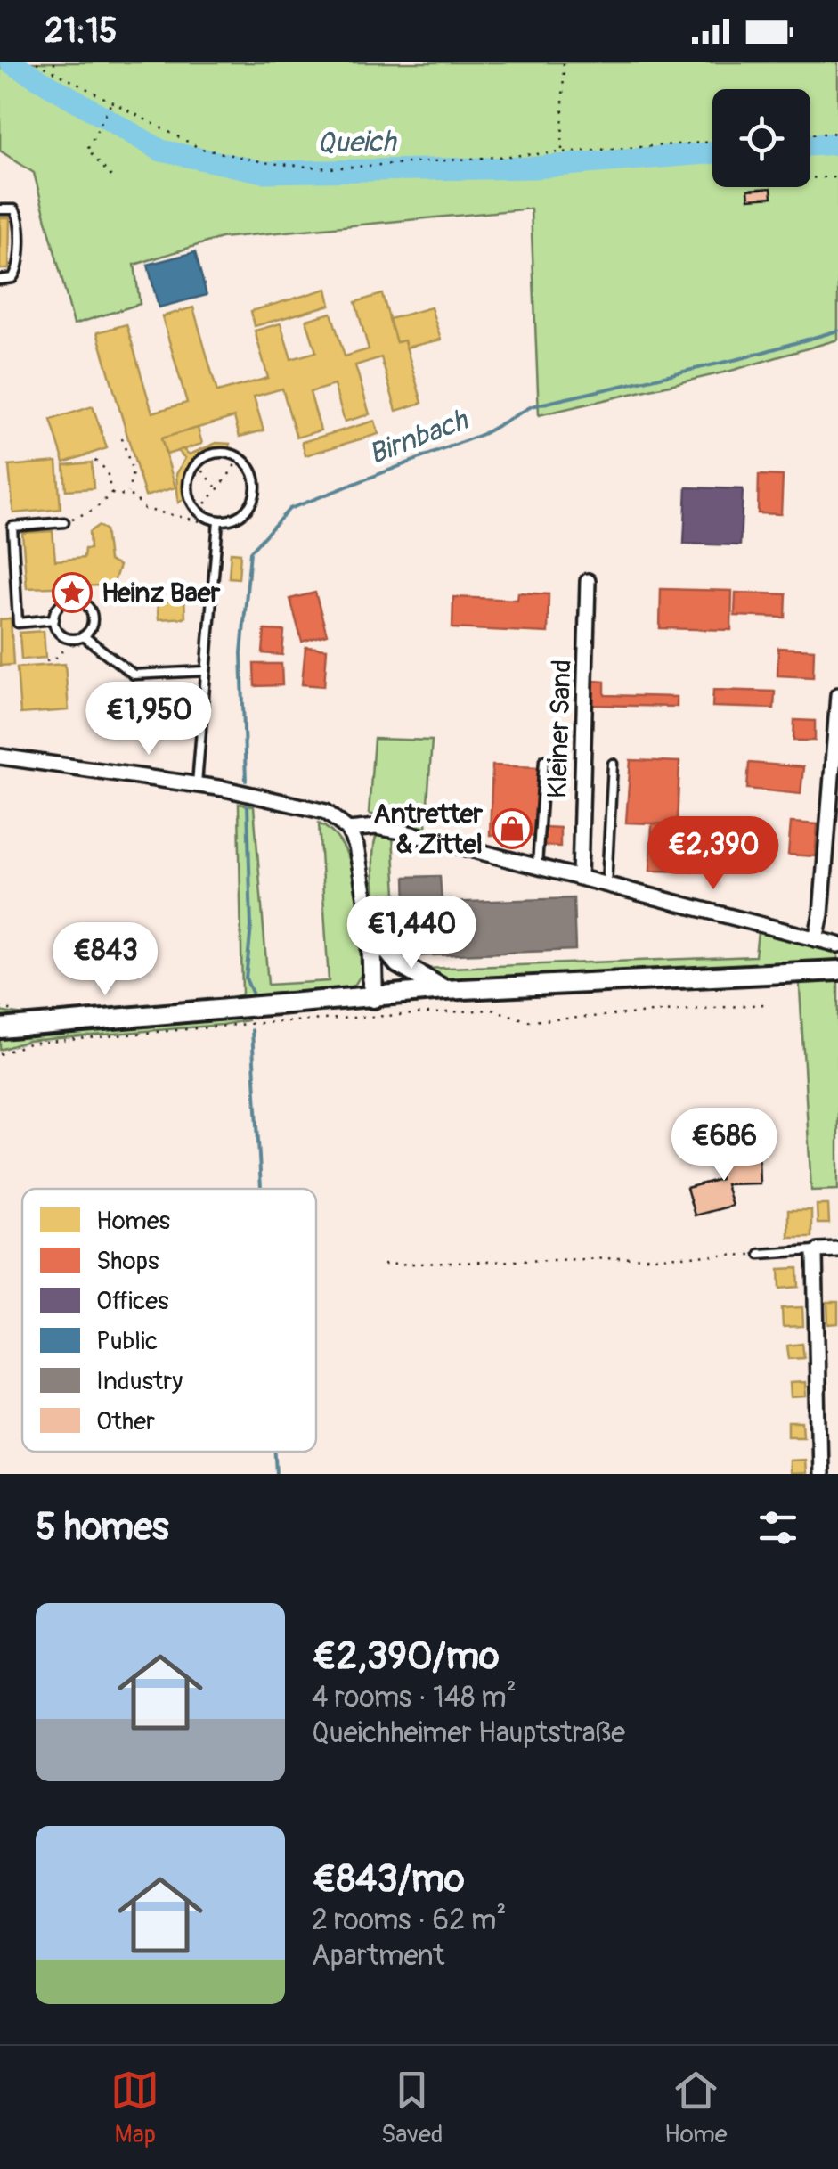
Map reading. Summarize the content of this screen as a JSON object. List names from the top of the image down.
{
  "streets": {
    "street": ["Kleiner Sand"]
  },
  "water": ["Queich", "Birnbach"],
  "places": {
    "place": ["Heinz Baer"],
    "shop": ["Antretter & Zittel"]
  },
  "legend": [
    "Homes",
    "Shops",
    "Offices",
    "Public",
    "Industry",
    "Other"
  ],
  "page": {
    "status": "21:15",
    "price": [
      "€1,950",
      "€2,390",
      "€1,440",
      "€843",
      "€686"
    ],
    "heading": "5 homes",
    "list": [
      {
        "name": "€2,390/mo",
        "note": "4 rooms · 148 m² · Queichheimer Hauptstraße"
      },
      {
        "name": "€843/mo",
        "note": "2 rooms · 62 m² · Apartment"
      }
    ],
    "tabs": ["Map", "Saved", "Home"]
  }
}
